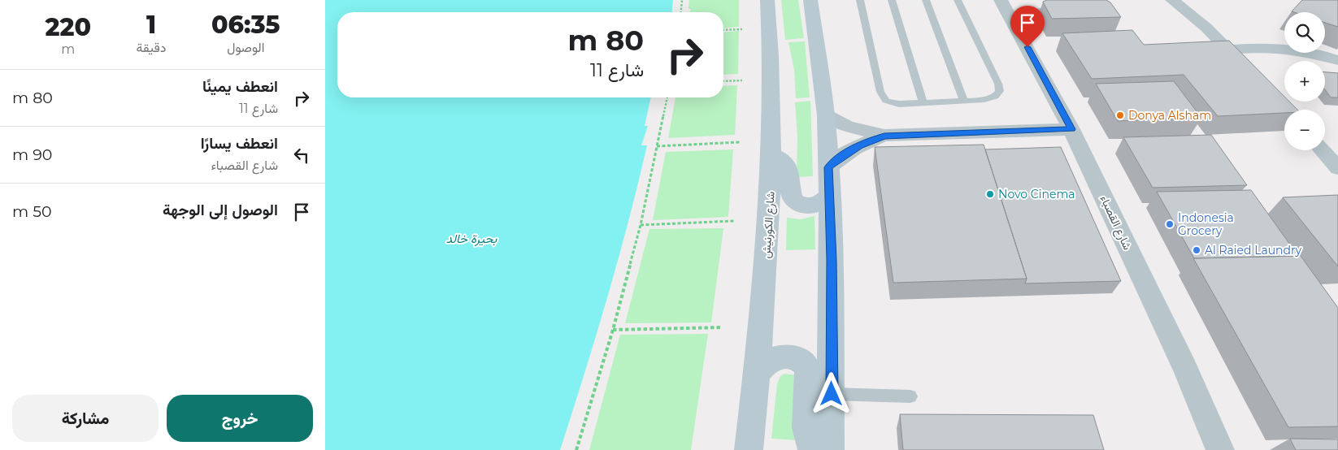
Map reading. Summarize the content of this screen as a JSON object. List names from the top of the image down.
{
  "streets": {
    "main road": ["شارع الكورنيش"],
    "street": ["شارع القصباء"]
  },
  "water": ["بحيرة خالد"],
  "places": [
    "Donya Alsham",
    "Novo Cinema",
    "Indonesia Grocery",
    "Al Raied Laundry"
  ],
  "page": {
    "eta": [
      "06:35",
      "الوصول",
      "1",
      "دقيقة",
      "220",
      "m"
    ],
    "map_buttons": ["+", "−"],
    "turn": ["80 m", "شارع 11"],
    "list": [
      {
        "name": "انعطف يمينًا",
        "note": "شارع 11",
        "value": "80 m"
      },
      {
        "name": "انعطف يسارًا",
        "note": "شارع القصباء",
        "value": "90 m"
      },
      {
        "name": "الوصول إلى الوجهة",
        "value": "50 m"
      }
    ],
    "buttons": ["خروج", "مشاركة"]
  }
}
